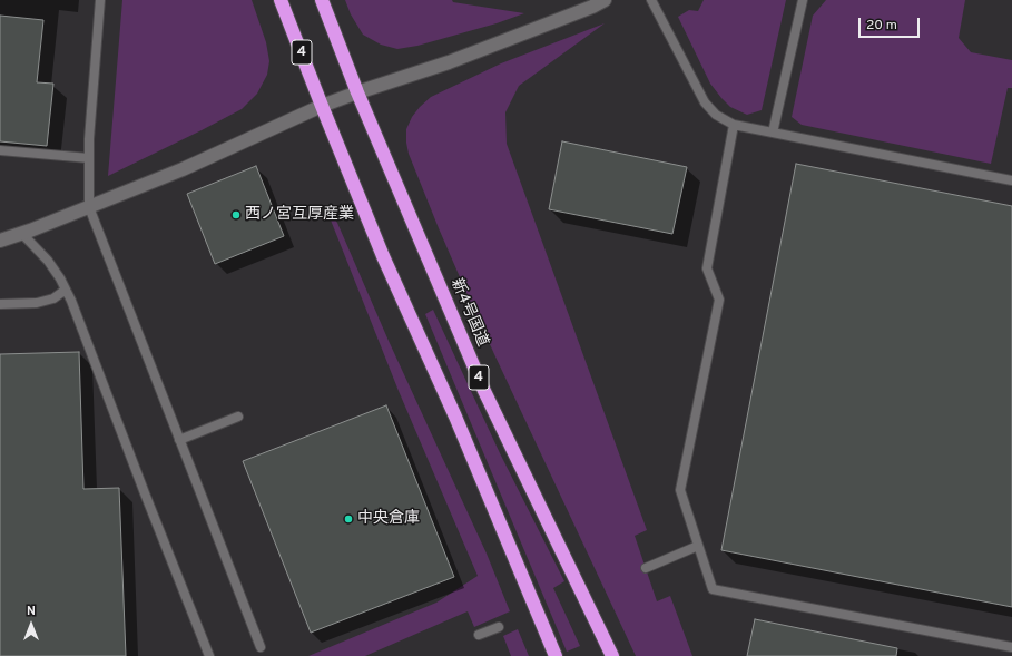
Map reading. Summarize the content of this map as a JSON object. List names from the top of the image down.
{
  "streets": {
    "highway": ["4", "新4号国道"]
  },
  "places": ["西ノ宮互厚産業", "中央倉庫"],
  "scale_bar": "20 m",
  "north": "top"
}
